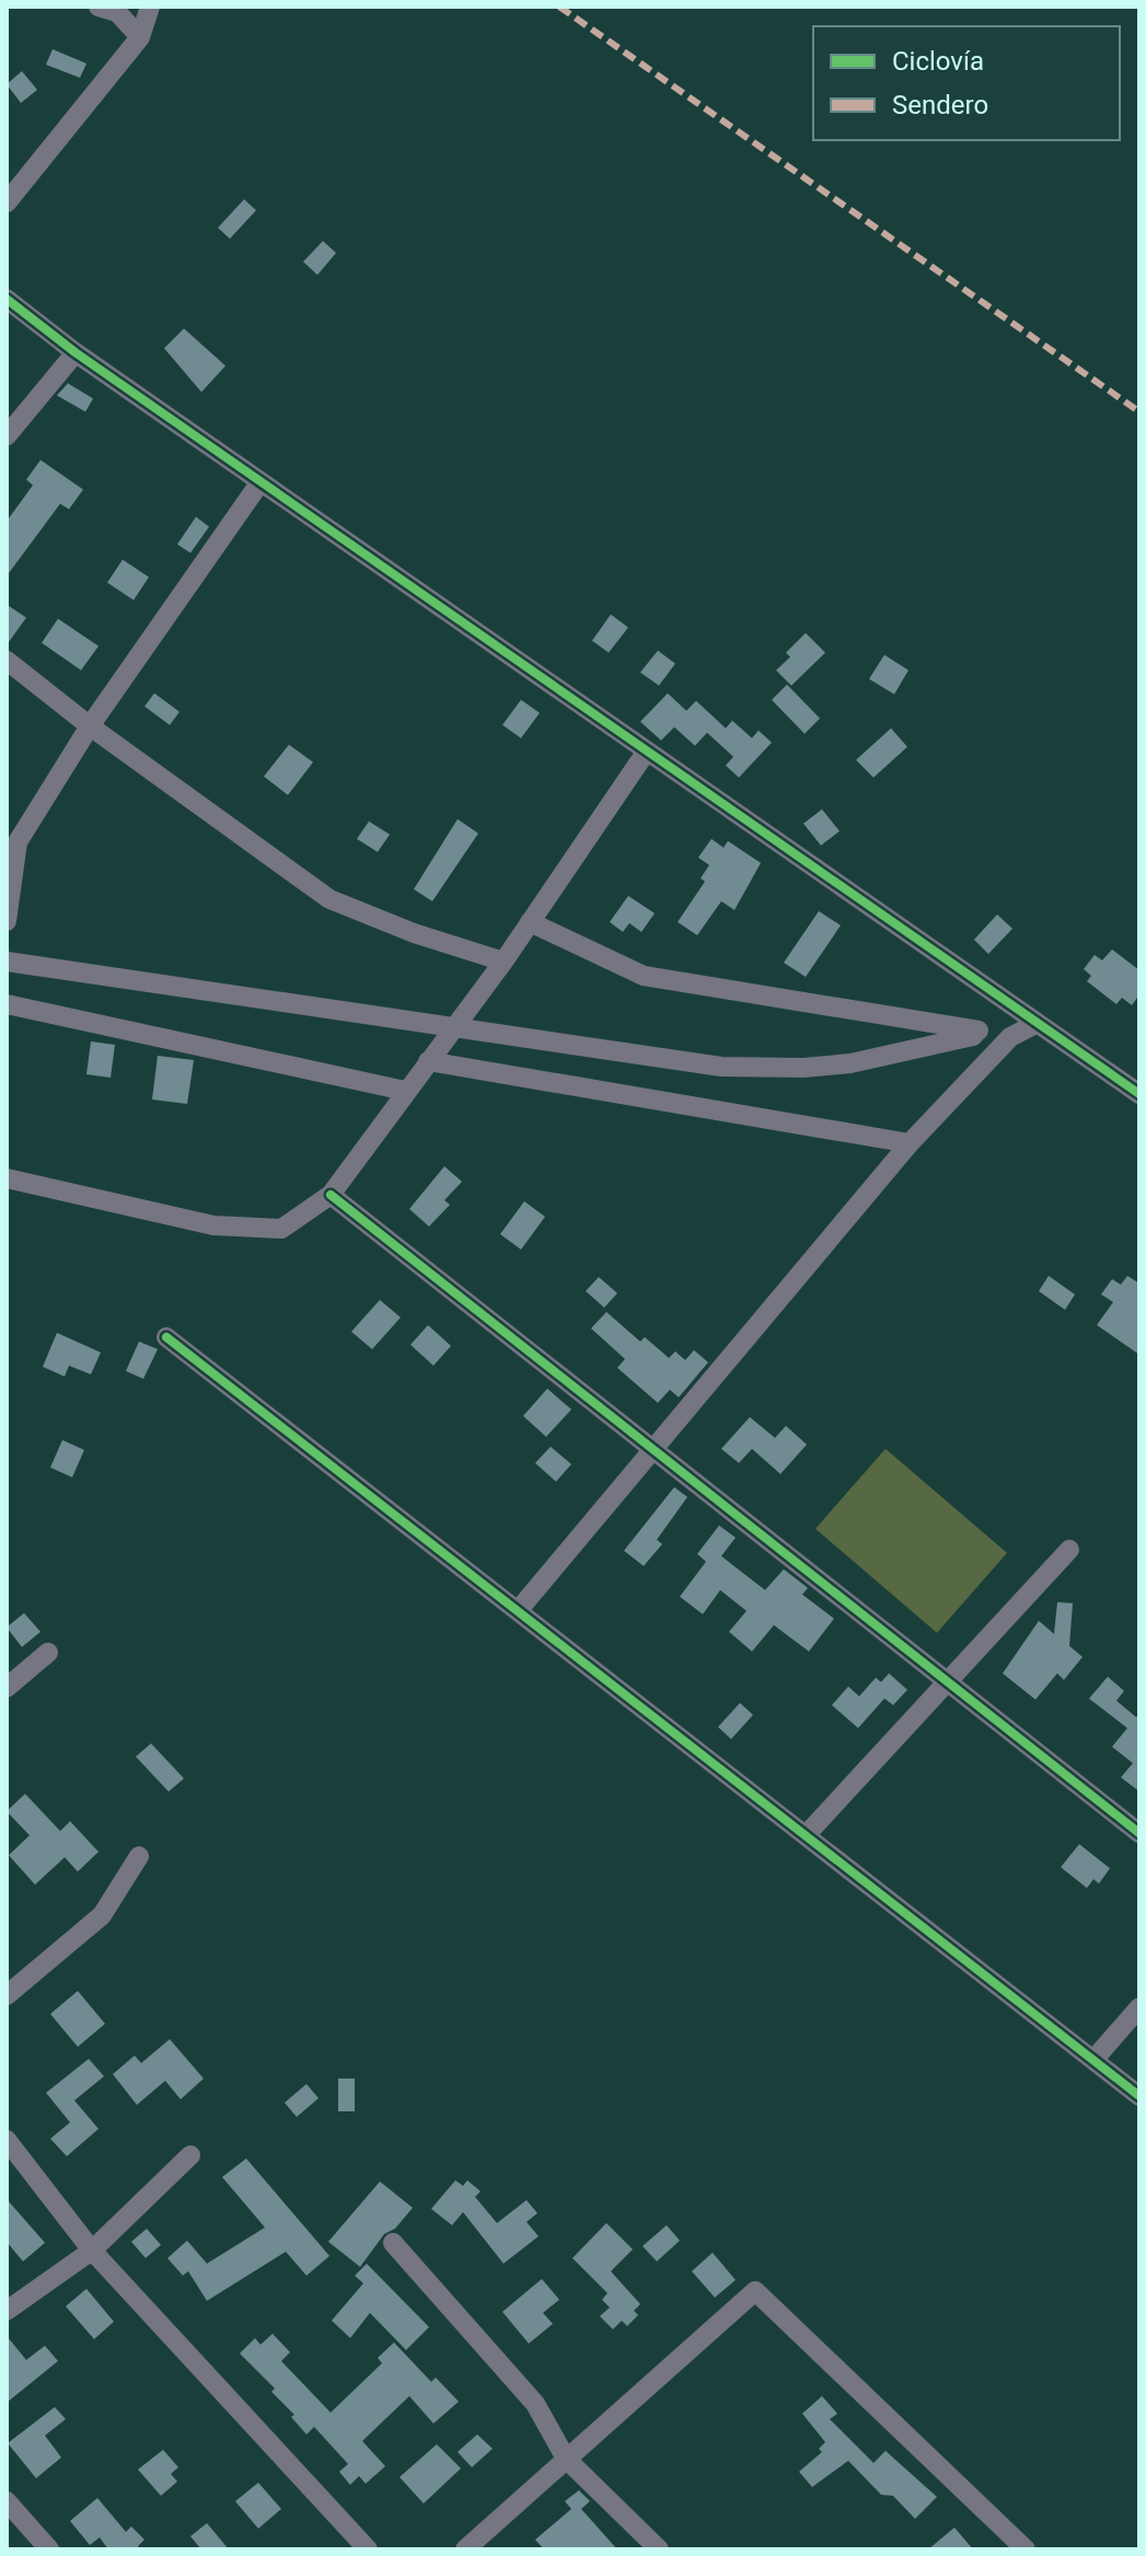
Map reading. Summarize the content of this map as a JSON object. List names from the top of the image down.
{
  "legend": ["Ciclovía", "Sendero"]
}
